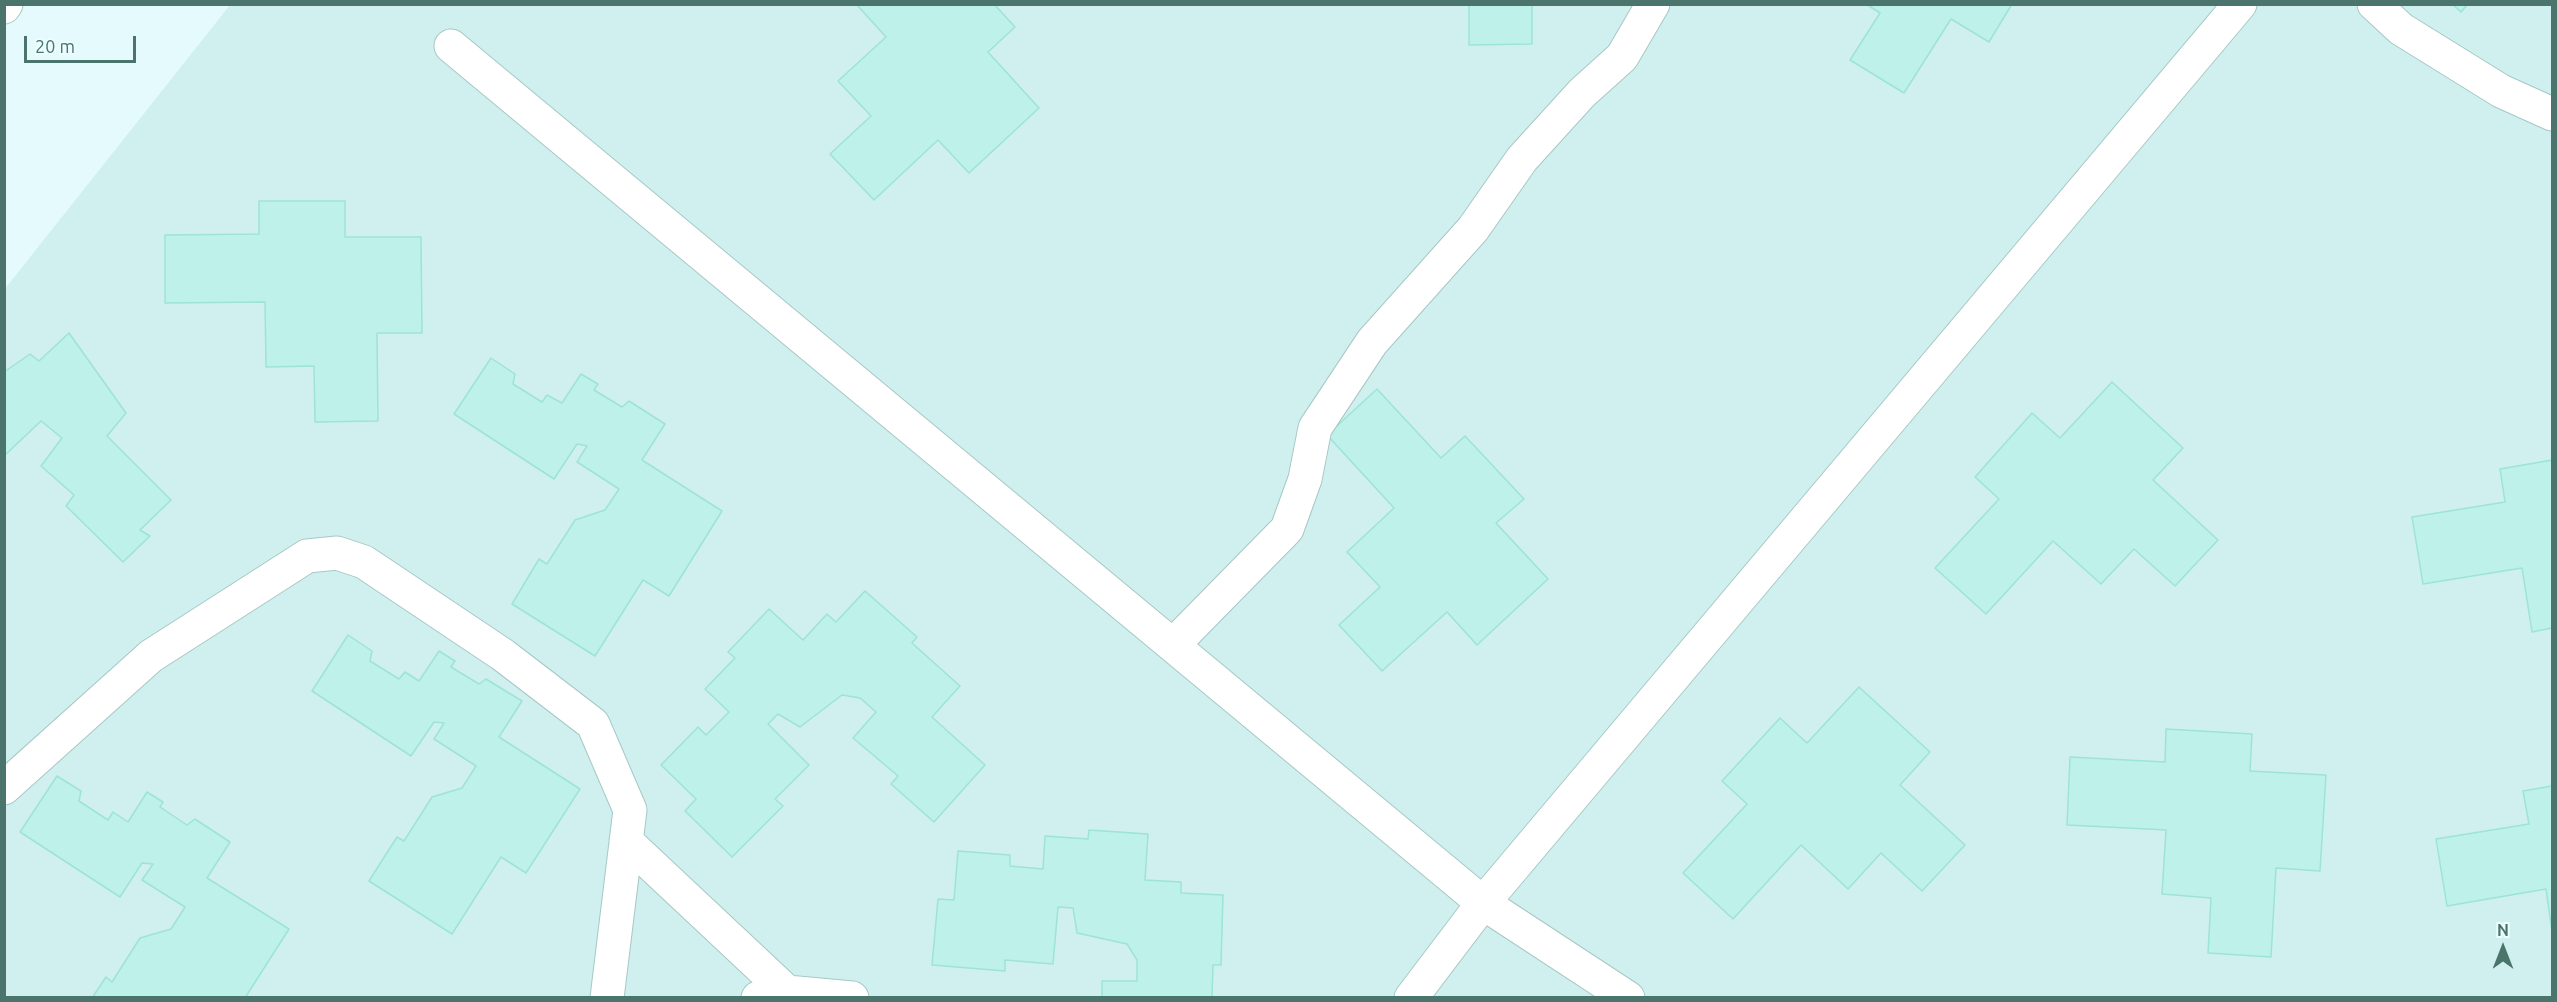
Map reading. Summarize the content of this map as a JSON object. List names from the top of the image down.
{
  "scale_bar": "20 m",
  "north": "top"
}
